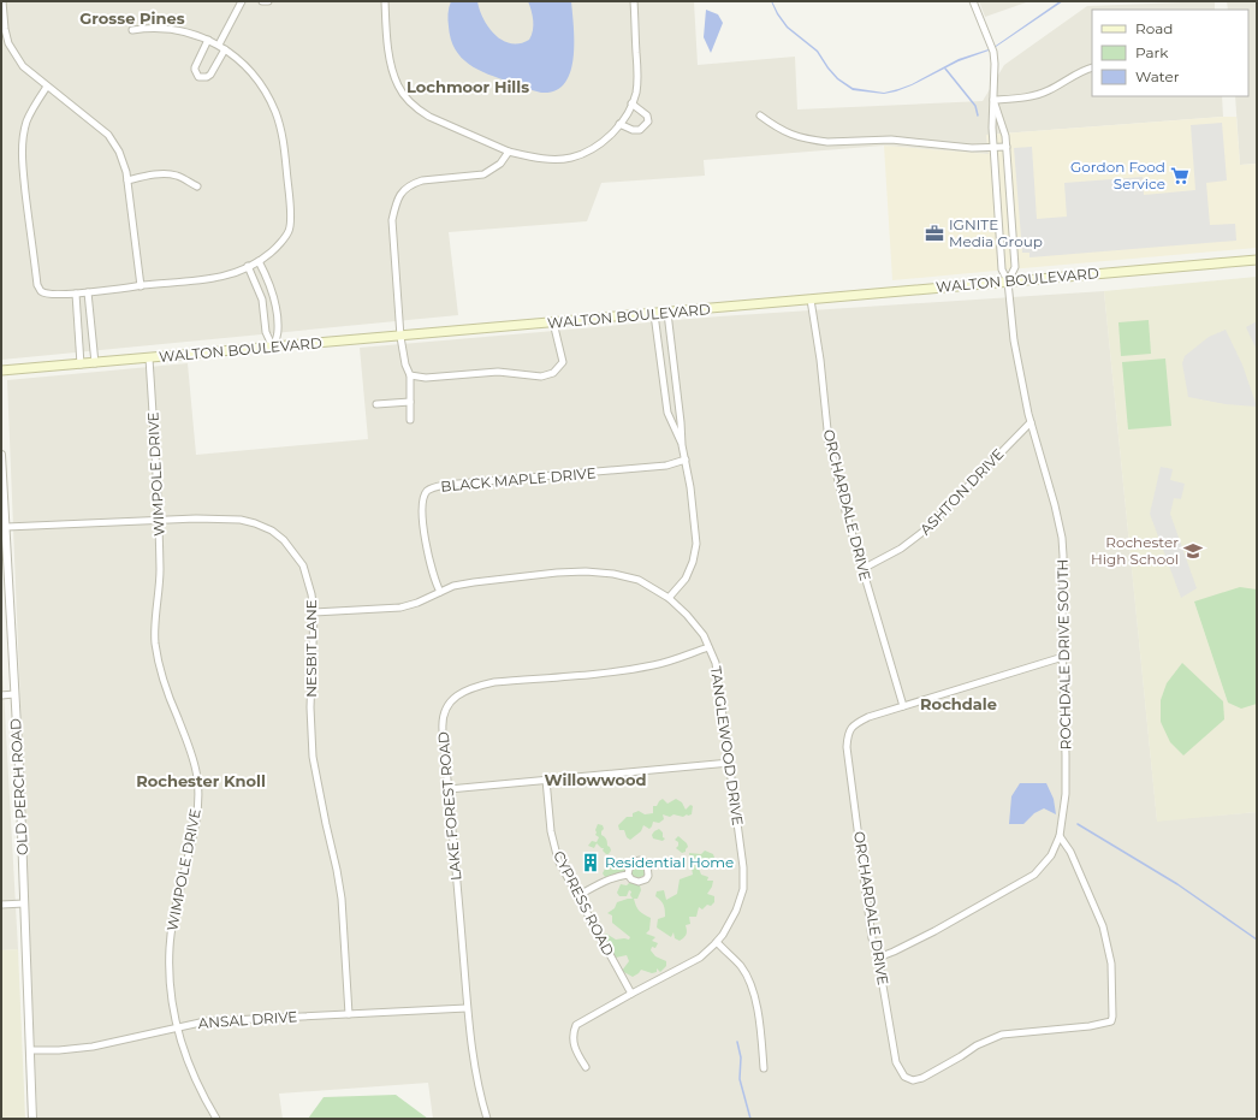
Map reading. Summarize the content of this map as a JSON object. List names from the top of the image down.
{
  "streets": {
    "main road": ["WALTON BOULEVARD"],
    "street": [
      "WIMPOLE DRIVE",
      "BLACK MAPLE DRIVE",
      "ASHTON DRIVE",
      "ORCHARDALE DRIVE",
      "NESBIT LANE",
      "ROCHDALE DRIVE SOUTH",
      "TANGLEWOOD DRIVE",
      "OLD PERCH ROAD",
      "LAKE FOREST ROAD",
      "CYPRESS ROAD",
      "ANSAL DRIVE"
    ]
  },
  "crossings": [
    ["WALTON BOULEVARD", "WIMPOLE DRIVE"],
    ["WALTON BOULEVARD", "ORCHARDALE DRIVE"],
    ["WALTON BOULEVARD", "ROCHDALE DRIVE SOUTH"],
    ["WIMPOLE DRIVE", "NESBIT LANE"],
    ["WIMPOLE DRIVE", "ANSAL DRIVE"],
    ["BLACK MAPLE DRIVE", "TANGLEWOOD DRIVE"],
    ["ASHTON DRIVE", "ORCHARDALE DRIVE"],
    ["ASHTON DRIVE", "ROCHDALE DRIVE SOUTH"],
    ["ORCHARDALE DRIVE", "ROCHDALE DRIVE SOUTH"],
    ["NESBIT LANE", "TANGLEWOOD DRIVE"],
    ["NESBIT LANE", "OLD PERCH ROAD"],
    ["NESBIT LANE", "ANSAL DRIVE"],
    ["TANGLEWOOD DRIVE", "LAKE FOREST ROAD"],
    ["TANGLEWOOD DRIVE", "CYPRESS ROAD"],
    ["OLD PERCH ROAD", "ANSAL DRIVE"],
    ["LAKE FOREST ROAD", "ANSAL DRIVE"]
  ],
  "districts": [
    "Grosse Pines",
    "Lochmoor Hills",
    "Rochdale",
    "Willowwood",
    "Rochester Knoll"
  ],
  "places": {
    "supermarket": ["Gordon Food Service"],
    "office": ["IGNITE Media Group"],
    "school or university": ["Rochester High School"],
    "building": ["Residential Home"]
  },
  "legend": ["Road", "Park", "Water"]
}
